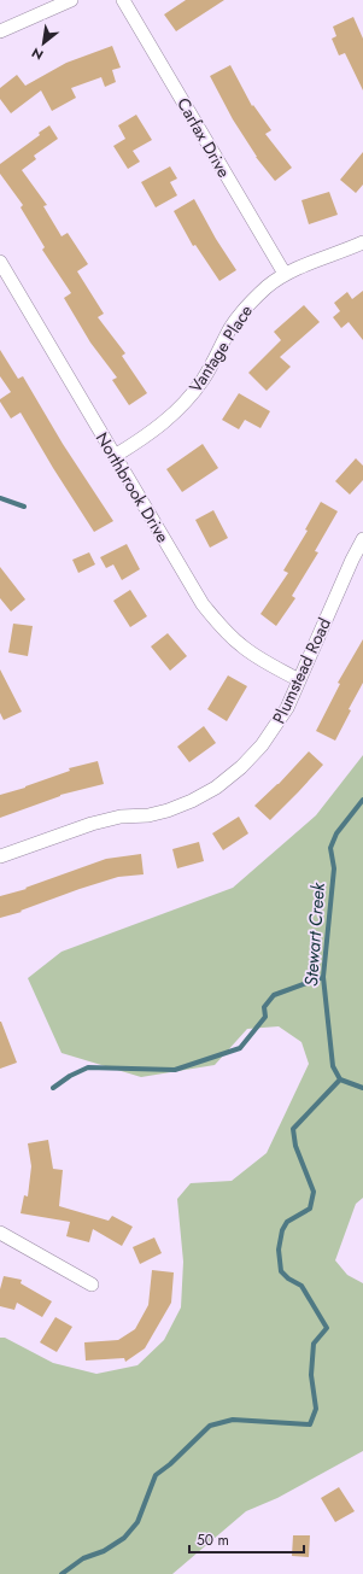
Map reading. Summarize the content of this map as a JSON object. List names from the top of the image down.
{
  "streets": {
    "street": [
      "Carfax Drive",
      "Vantage Place",
      "Northbrook Drive",
      "Plumstead Road"
    ]
  },
  "crossings": [
    ["Carfax Drive", "Vantage Place"],
    ["Vantage Place", "Northbrook Drive"],
    ["Northbrook Drive", "Plumstead Road"]
  ],
  "water": ["Stewart Creek"],
  "scale_bar": "50 m",
  "north": "bottom left"
}
